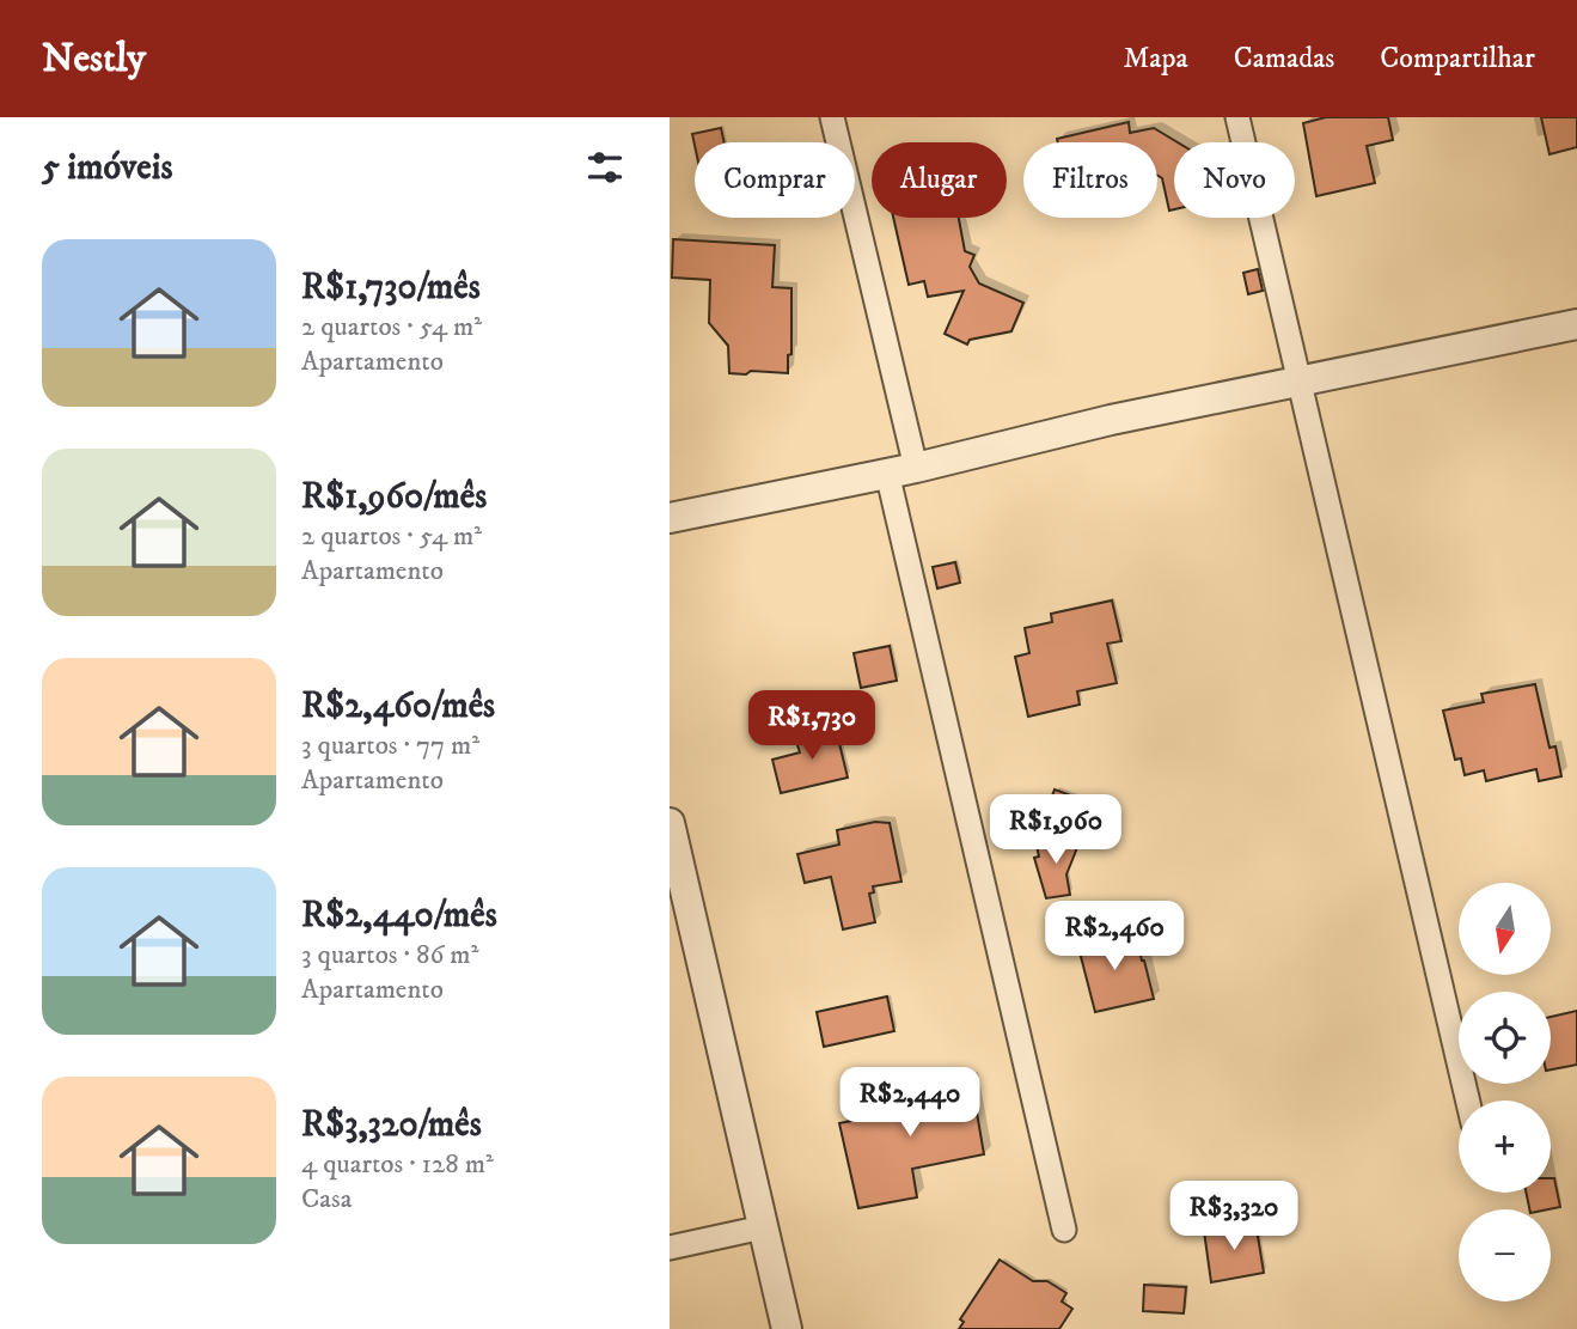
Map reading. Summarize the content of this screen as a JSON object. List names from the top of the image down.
{
  "north": "bottom",
  "page": {
    "header": "Nestly",
    "nav": ["Mapa", "Camadas", "Compartilhar"],
    "heading": "5 imóveis",
    "chip": [
      "Comprar",
      "Alugar",
      "Filtros",
      "Novo"
    ],
    "list": [
      {
        "name": "R$1,730/mês",
        "note": "2 quartos · 54 m² · Apartamento"
      },
      {
        "name": "R$1,960/mês",
        "note": "2 quartos · 54 m² · Apartamento"
      },
      {
        "name": "R$2,460/mês",
        "note": "3 quartos · 77 m² · Apartamento"
      },
      {
        "name": "R$2,440/mês",
        "note": "3 quartos · 86 m² · Apartamento"
      },
      {
        "name": "R$3,320/mês",
        "note": "4 quartos · 128 m² · Casa"
      }
    ],
    "price": [
      "R$1,730",
      "R$1,960",
      "R$2,460",
      "R$2,440",
      "R$3,320"
    ],
    "map_buttons": ["+", "−"]
  }
}
